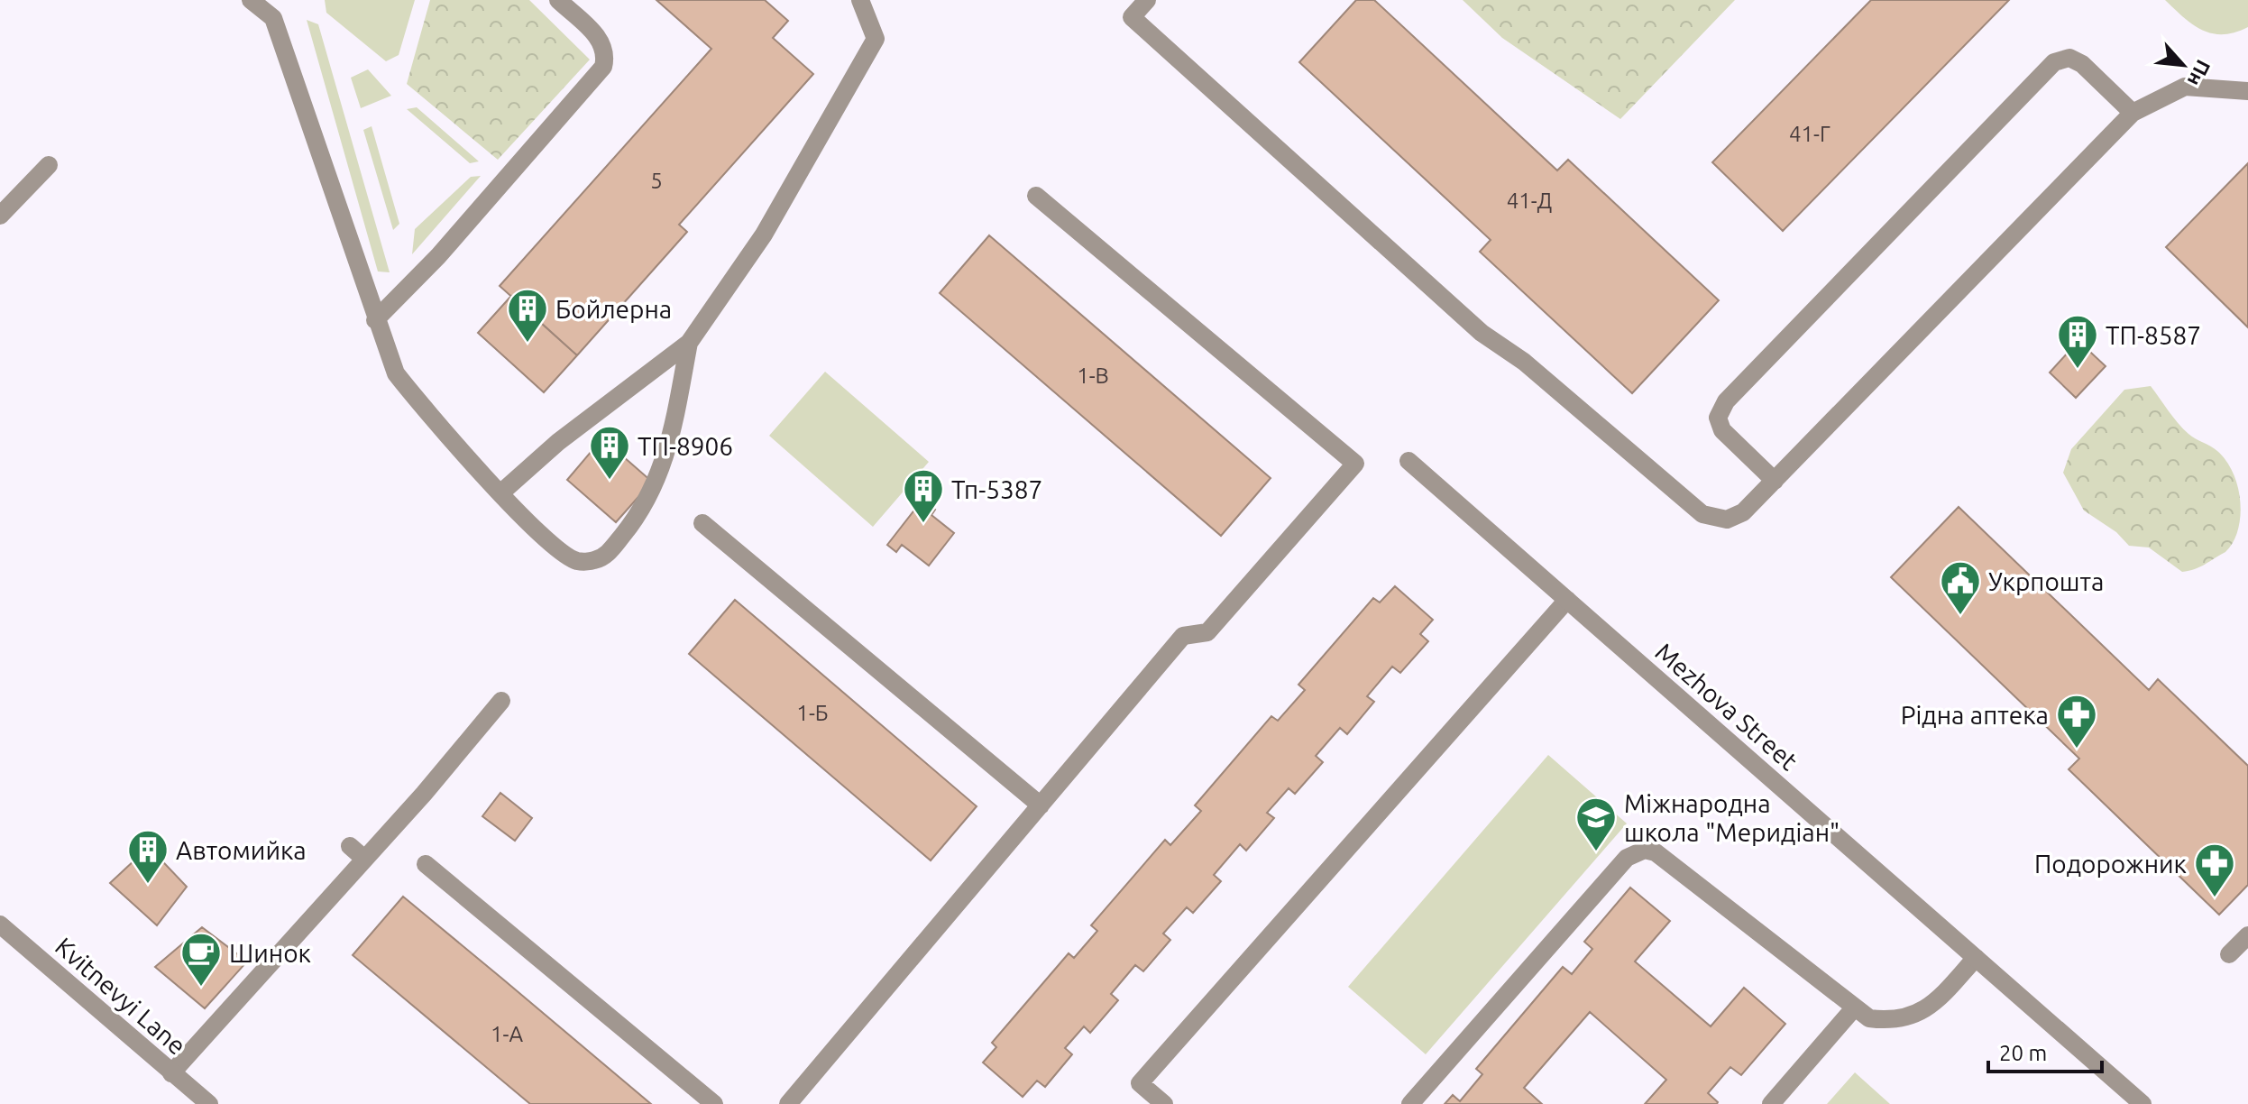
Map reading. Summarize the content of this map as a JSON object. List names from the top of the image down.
{
  "streets": {
    "street": ["Mezhova Street", "Kvitnevyi Lane"]
  },
  "places": {
    "building": [
      "Бойлерна",
      "ТП-8587",
      "ТП-8906",
      "Тп-5387",
      "Автомийка"
    ],
    "public building": ["Укрпошта"],
    "pharmacy": ["Рідна аптека", "Подорожник"],
    "school or university": ["Міжнародна школа \"Меридіан\""],
    "cafe": ["Шинок"]
  },
  "house_numbers": [
    "41-Г",
    "5",
    "41-Д",
    "1-В",
    "1-Б",
    "1-А"
  ],
  "scale_bar": "20 m",
  "north": "bottom right"
}
